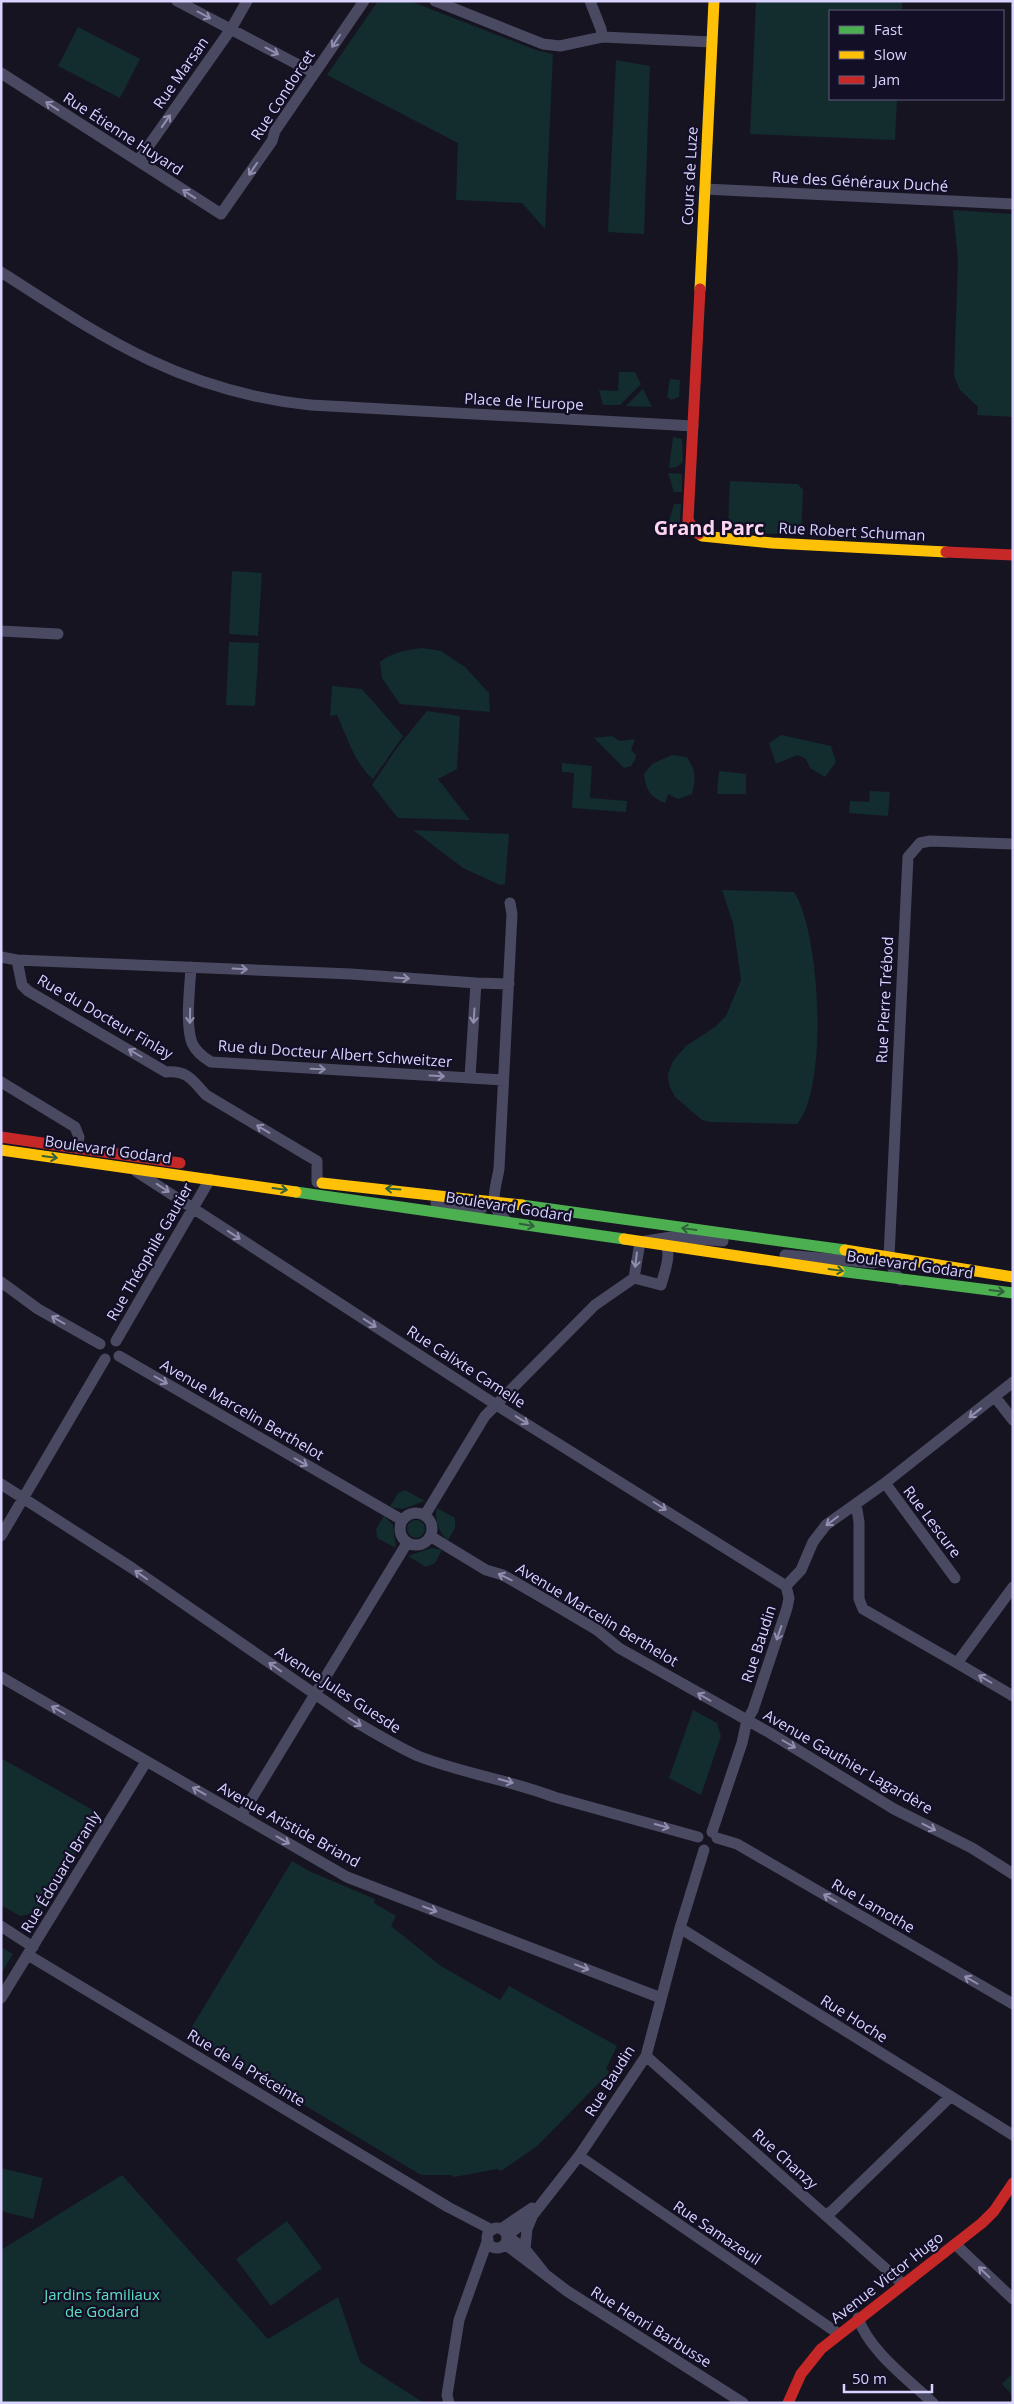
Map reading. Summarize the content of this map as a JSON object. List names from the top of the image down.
{
  "streets": {
    "main road": [
      "Cours de Luze",
      "Rue Robert Schuman",
      "Boulevard Godard",
      "Avenue Victor Hugo"
    ],
    "street": [
      "Rue Marsan",
      "Rue Condorcet",
      "Rue Étienne Huyard",
      "Rue des Généraux Duché",
      "Place de l'Europe",
      "Rue Pierre Trébod",
      "Rue du Docteur Finlay",
      "Rue du Docteur Albert Schweitzer",
      "Rue Théophile Gautier",
      "Rue Calixte Camelle",
      "Avenue Marcelin Berthelot",
      "Rue Lescure",
      "Rue Baudin",
      "Avenue Jules Guesde",
      "Avenue Gauthier Lagardère",
      "Avenue Aristide Briand",
      "Rue Édouard Branly",
      "Rue Lamothe",
      "Rue Hoche",
      "Rue de la Préceinte",
      "Rue Chanzy",
      "Rue Samazeuil",
      "Rue Henri Barbusse"
    ]
  },
  "crossings": [
    ["Rue Marsan", "Rue Étienne Huyard"],
    ["Rue Condorcet", "Rue Étienne Huyard"],
    ["Cours de Luze", "Rue des Généraux Duché"],
    ["Cours de Luze", "Place de l'Europe"],
    ["Cours de Luze", "Rue Robert Schuman"],
    ["Place de l'Europe", "Rue Robert Schuman"],
    ["Rue Pierre Trébod", "Boulevard Godard"],
    ["Rue du Docteur Finlay", "Boulevard Godard"],
    ["Boulevard Godard", "Rue Théophile Gautier"],
    ["Boulevard Godard", "Rue Calixte Camelle"],
    ["Rue Théophile Gautier", "Rue Calixte Camelle"],
    ["Rue Théophile Gautier", "Avenue Marcelin Berthelot"],
    ["Rue Calixte Camelle", "Rue Baudin"],
    ["Avenue Marcelin Berthelot", "Rue Baudin"],
    ["Avenue Marcelin Berthelot", "Avenue Gauthier Lagardère"],
    ["Rue Baudin", "Avenue Jules Guesde"],
    ["Rue Baudin", "Avenue Gauthier Lagardère"],
    ["Rue Baudin", "Avenue Aristide Briand"],
    ["Rue Baudin", "Rue Lamothe"],
    ["Rue Baudin", "Rue Hoche"],
    ["Rue Baudin", "Rue de la Préceinte"],
    ["Rue Baudin", "Rue Chanzy"],
    ["Rue Baudin", "Rue Samazeuil"],
    ["Rue Baudin", "Rue Henri Barbusse"],
    ["Avenue Jules Guesde", "Rue Lamothe"],
    ["Avenue Aristide Briand", "Rue Édouard Branly"],
    ["Rue Édouard Branly", "Rue de la Préceinte"],
    ["Rue de la Préceinte", "Rue Henri Barbusse"],
    ["Rue Chanzy", "Avenue Victor Hugo"],
    ["Rue Samazeuil", "Avenue Victor Hugo"]
  ],
  "one_way": [
    "Rue Marsan",
    "Rue Condorcet",
    "Rue Étienne Huyard",
    "Rue du Docteur Finlay",
    "Rue Calixte Camelle",
    "Avenue Gauthier Lagardère",
    "Rue Lamothe"
  ],
  "districts": ["Grand Parc"],
  "parks": ["Jardins familiaux de Godard"],
  "legend": ["Fast", "Slow", "Jam"],
  "scale_bar": "50 m"
}
